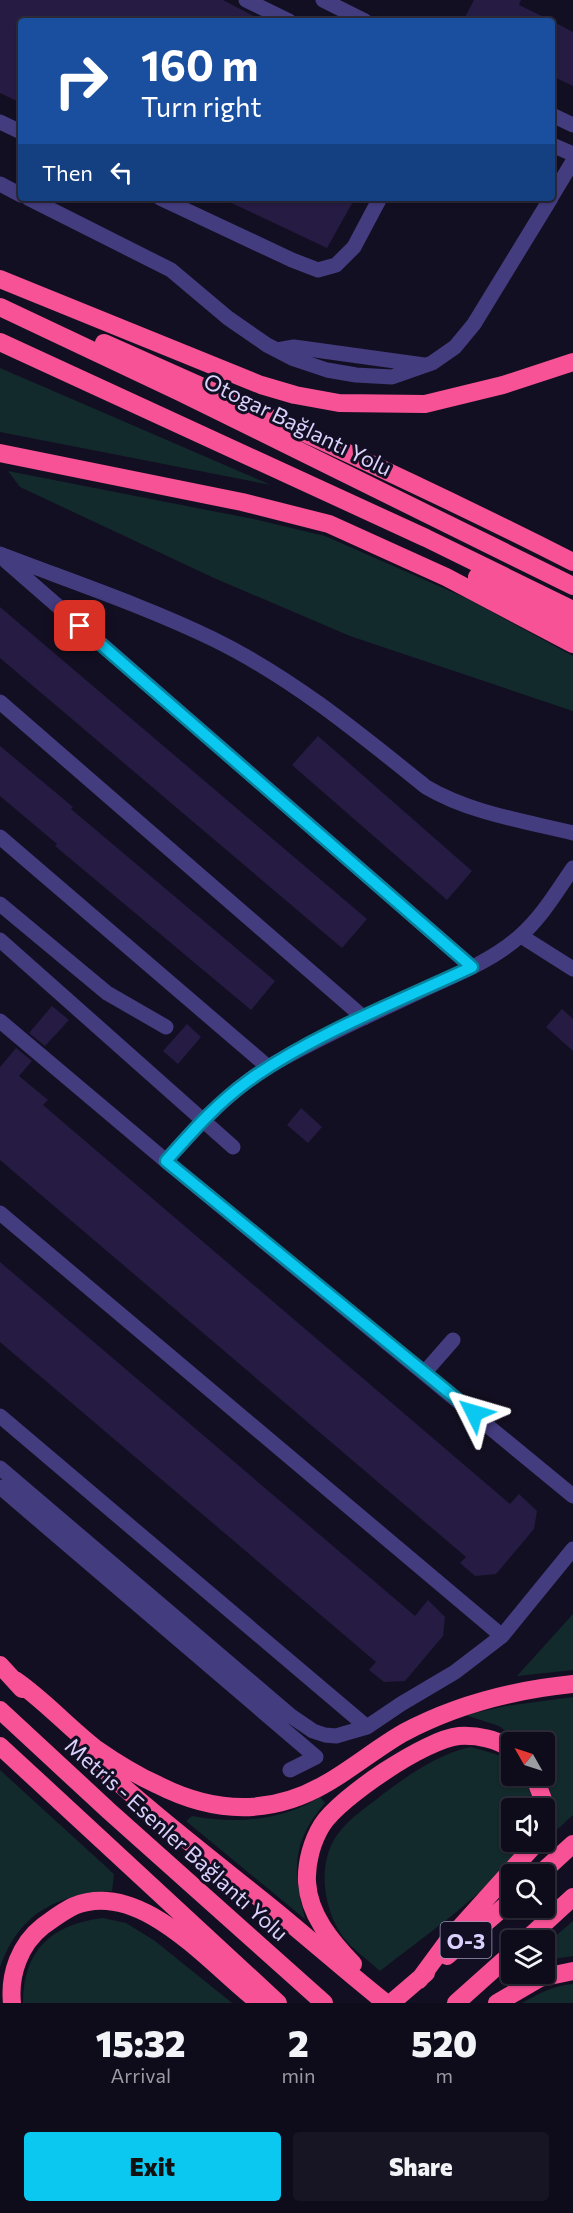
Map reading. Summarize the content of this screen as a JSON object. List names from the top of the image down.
{
  "streets": {
    "highway": ["Otogar Bağlantı Yolu", "Metris - Esenler Bağlantı Yolu", "O-3"]
  },
  "north": "top left",
  "page": {
    "turn": ["160 m", "Turn right"],
    "then": "Then",
    "eta": [
      "15:32",
      "Arrival",
      "2",
      "min",
      "520",
      "m"
    ],
    "buttons": ["Exit", "Share"]
  }
}
